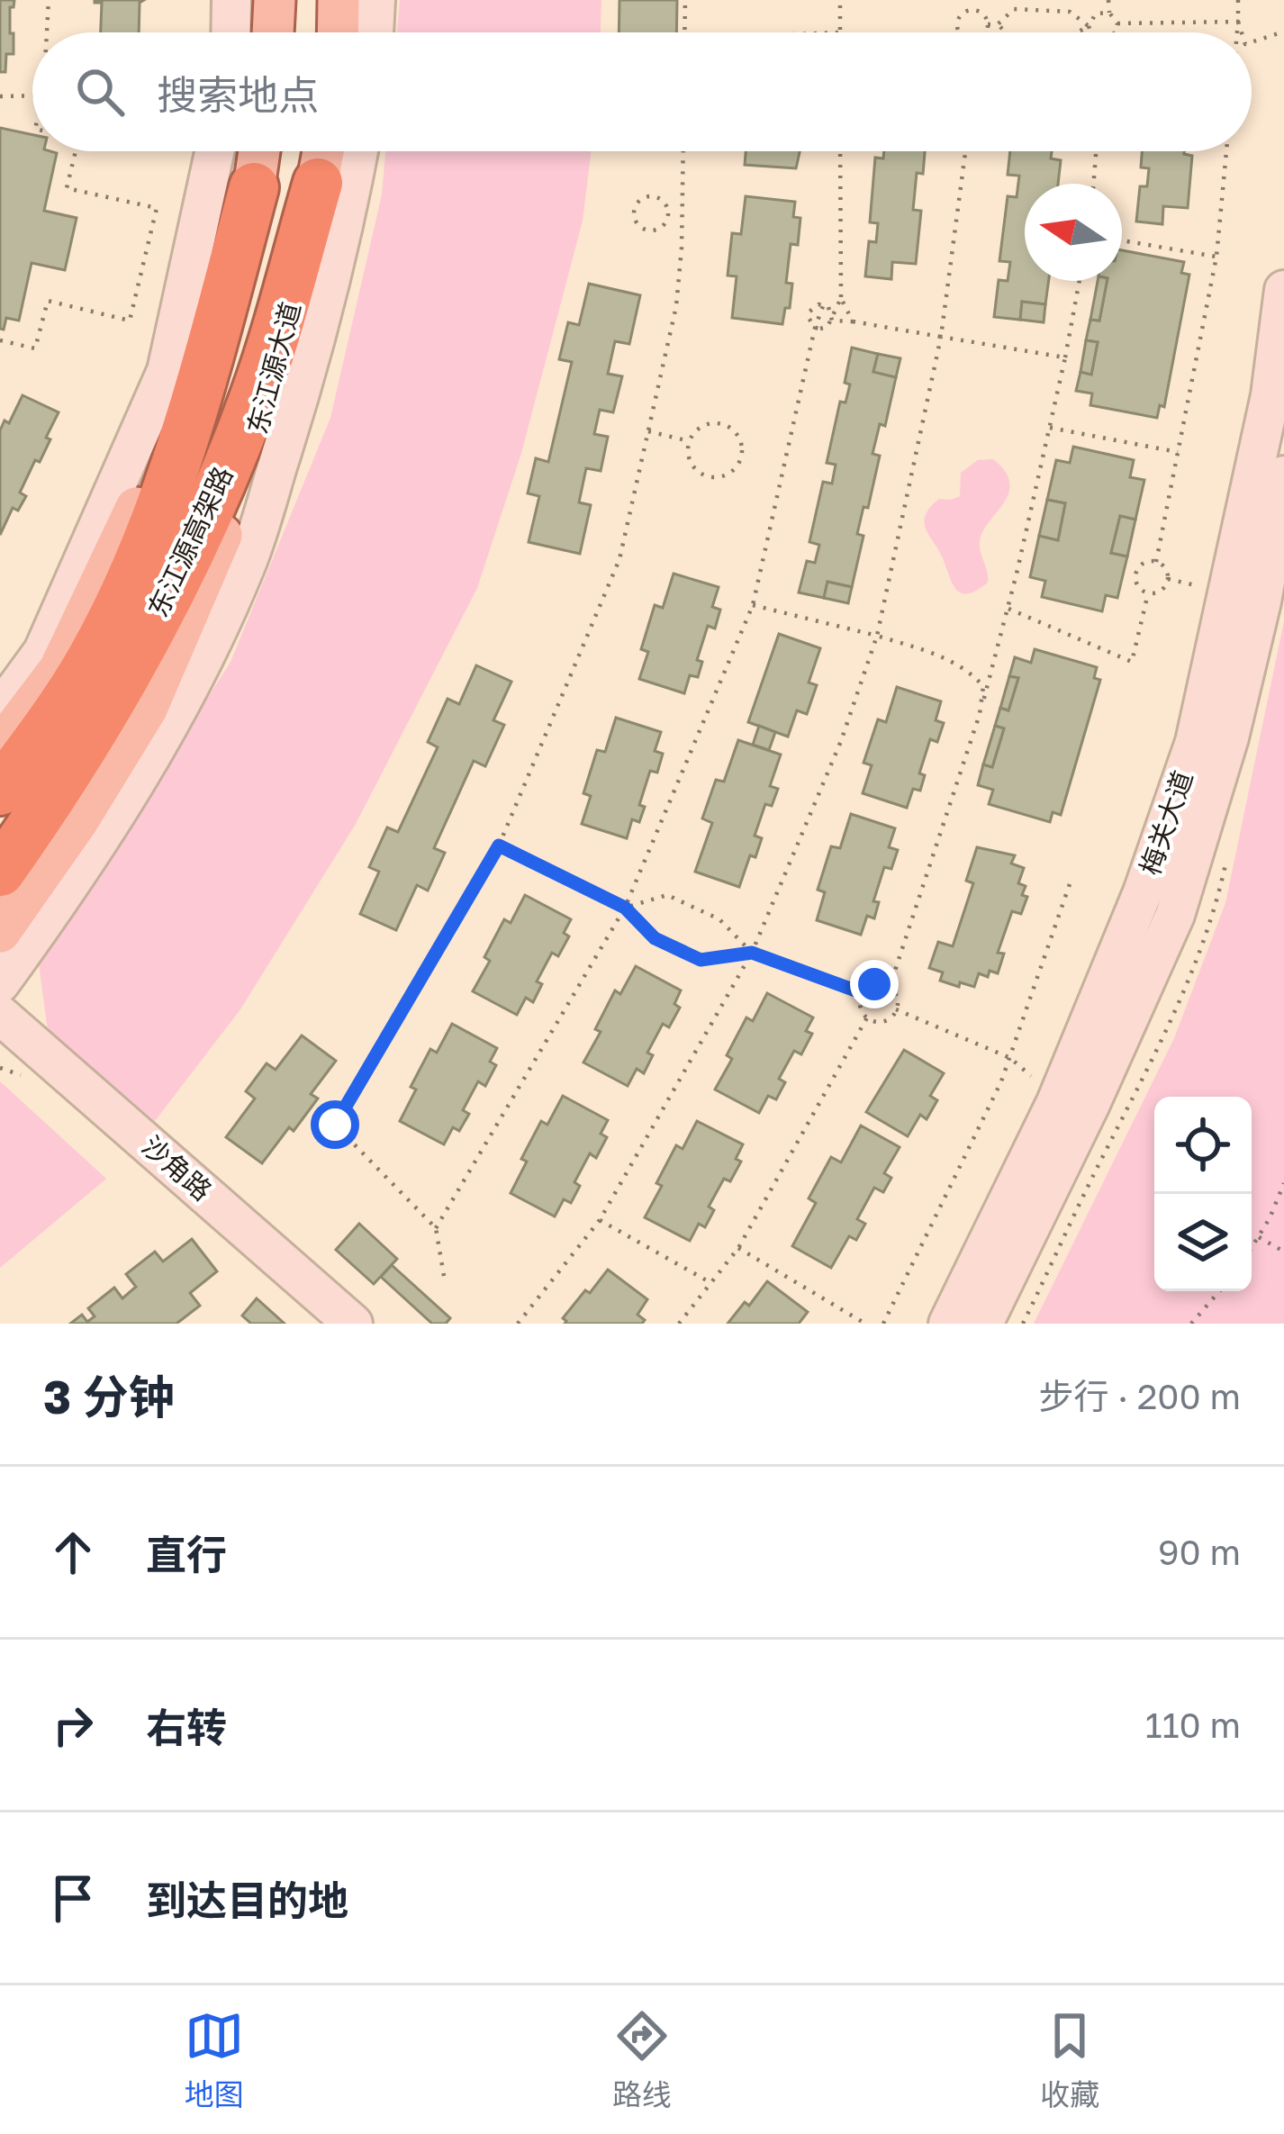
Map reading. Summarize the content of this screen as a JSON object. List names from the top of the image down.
{
  "streets": {
    "highway": ["东江源高架路"],
    "main road": ["东江源大道"],
    "street": ["梅关大道", "沙角路"]
  },
  "crossings": [
    ["东江源大道", "东江源高架路"]
  ],
  "north": "left",
  "page": {
    "search": "搜索地点",
    "heading": ["3 分钟", "步行 · 200 m"],
    "list": [
      ["直行", "90 m"],
      ["右转", "110 m"],
      "到达目的地"
    ],
    "nav": ["地图", "路线", "收藏"]
  }
}
